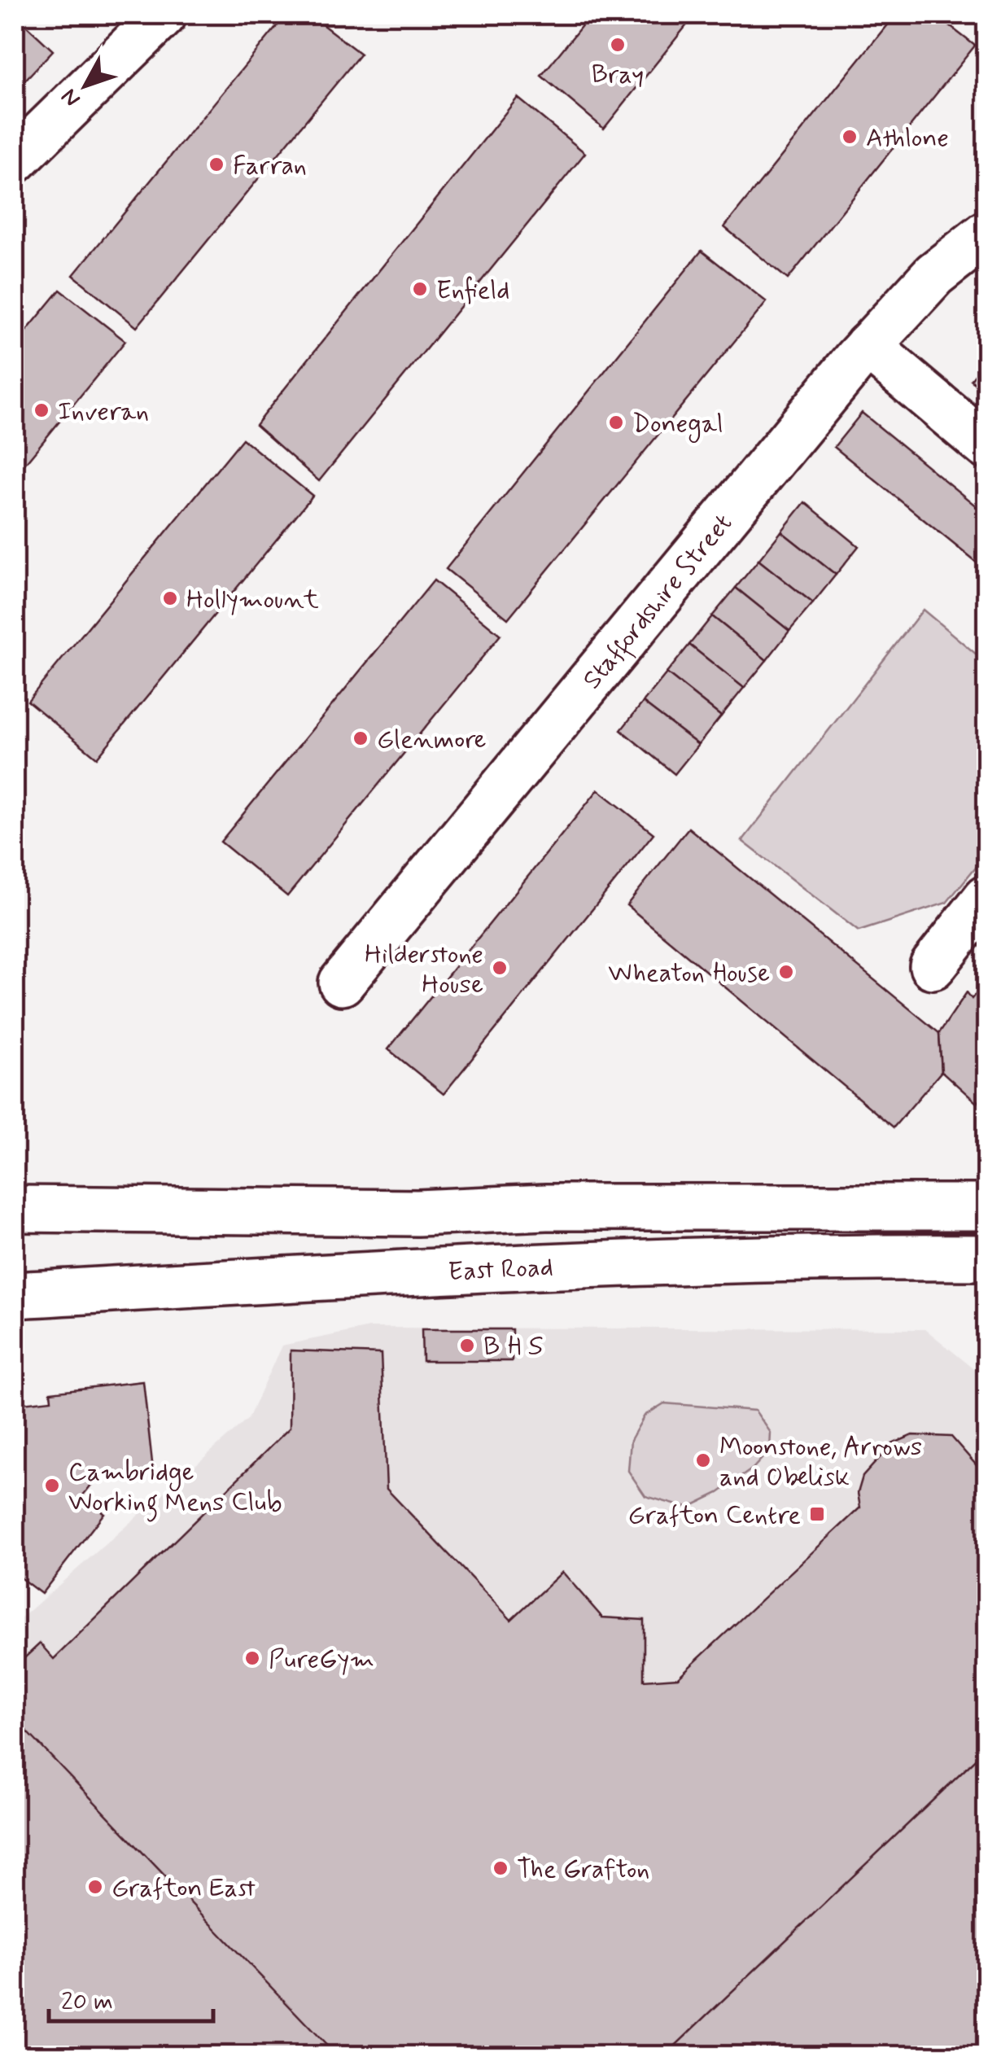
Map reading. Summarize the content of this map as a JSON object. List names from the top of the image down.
{
  "streets": {
    "main road": ["Staffordshire Street", "East Road"]
  },
  "places": {
    "other": [
      "Bray",
      "Athlone",
      "Farran",
      "Enfield",
      "Inveran",
      "Donegal",
      "Hollymount",
      "Glenmore",
      "Hilderstone House",
      "Wheaton House",
      "B H S",
      "Moonstone, Arrows and Obelisk",
      "Cambridge Working Mens Club",
      "PureGym",
      "The Grafton",
      "Grafton East"
    ],
    "transit": ["Grafton Centre"]
  },
  "scale_bar": "20 m",
  "north": "bottom left"
}
